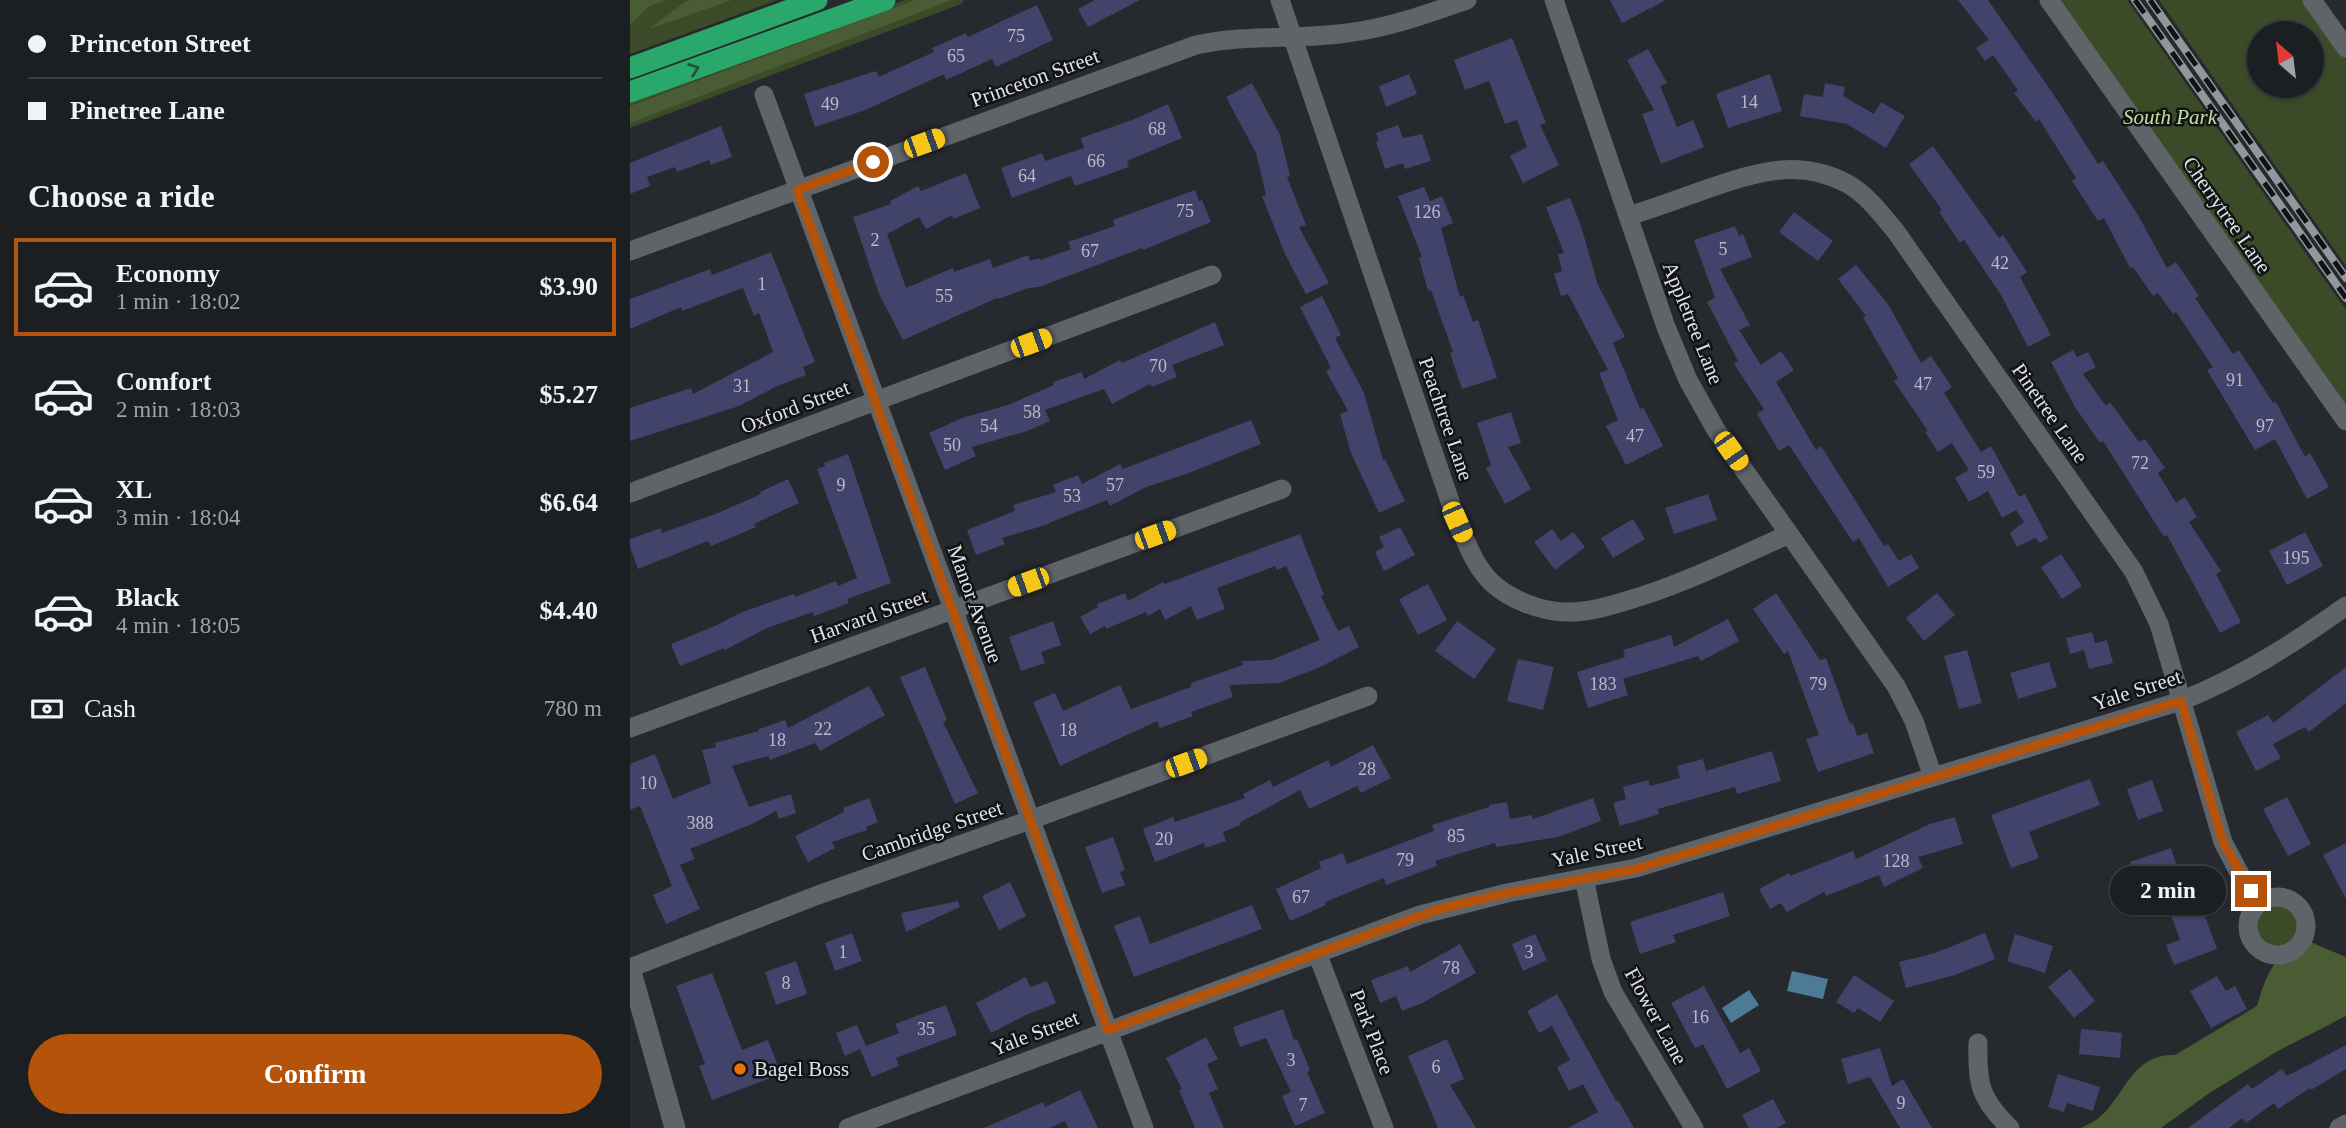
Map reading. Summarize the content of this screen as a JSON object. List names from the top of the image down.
{
  "streets": {
    "street": [
      "Princeton Street",
      "Cherrytree Lane",
      "Appletree Lane",
      "Oxford Street",
      "Pinetree Lane",
      "Peachtree Lane",
      "Manor Avenue",
      "Harvard Street",
      "Yale Street",
      "Cambridge Street",
      "Flower Lane",
      "Park Place"
    ]
  },
  "crossings": [
    ["Princeton Street", "Peachtree Lane"],
    ["Princeton Street", "Manor Avenue"],
    ["Appletree Lane", "Pinetree Lane"],
    ["Appletree Lane", "Peachtree Lane"],
    ["Appletree Lane", "Yale Street"],
    ["Oxford Street", "Manor Avenue"],
    ["Pinetree Lane", "Yale Street"],
    ["Manor Avenue", "Harvard Street"],
    ["Manor Avenue", "Yale Street"],
    ["Manor Avenue", "Cambridge Street"],
    ["Yale Street", "Flower Lane"],
    ["Yale Street", "Park Place"]
  ],
  "parks": ["South Park"],
  "places": ["Bagel Boss"],
  "house_numbers": [
    "75",
    "65",
    "14",
    "49",
    "68",
    "66",
    "64",
    "75",
    "126",
    "2",
    "5",
    "67",
    "42",
    "1",
    "55",
    "70",
    "91",
    "47",
    "31",
    "58",
    "54",
    "97",
    "47",
    "50",
    "72",
    "59",
    "9",
    "57",
    "53",
    "195",
    "183",
    "79",
    "22",
    "18",
    "18",
    "28",
    "10",
    "388",
    "85",
    "20",
    "79",
    "128",
    "67",
    "1",
    "3",
    "78",
    "8",
    "16",
    "35",
    "3",
    "6",
    "9",
    "7"
  ],
  "north": "top left",
  "page": {
    "banner": ["Princeton Street", "Pinetree Lane"],
    "heading": "Choose a ride",
    "list": [
      {
        "name": "Economy",
        "note": "1 min · 18:02",
        "value": "$3.90"
      },
      {
        "name": "Comfort",
        "note": "2 min · 18:03",
        "value": "$5.27"
      },
      {
        "name": "XL",
        "note": "3 min · 18:04",
        "value": "$6.64"
      },
      {
        "name": "Black",
        "note": "4 min · 18:05",
        "value": "$4.40"
      }
    ],
    "pay": ["Cash", "780 m"],
    "bubble": "2 min",
    "buttons": "Confirm"
  }
}
